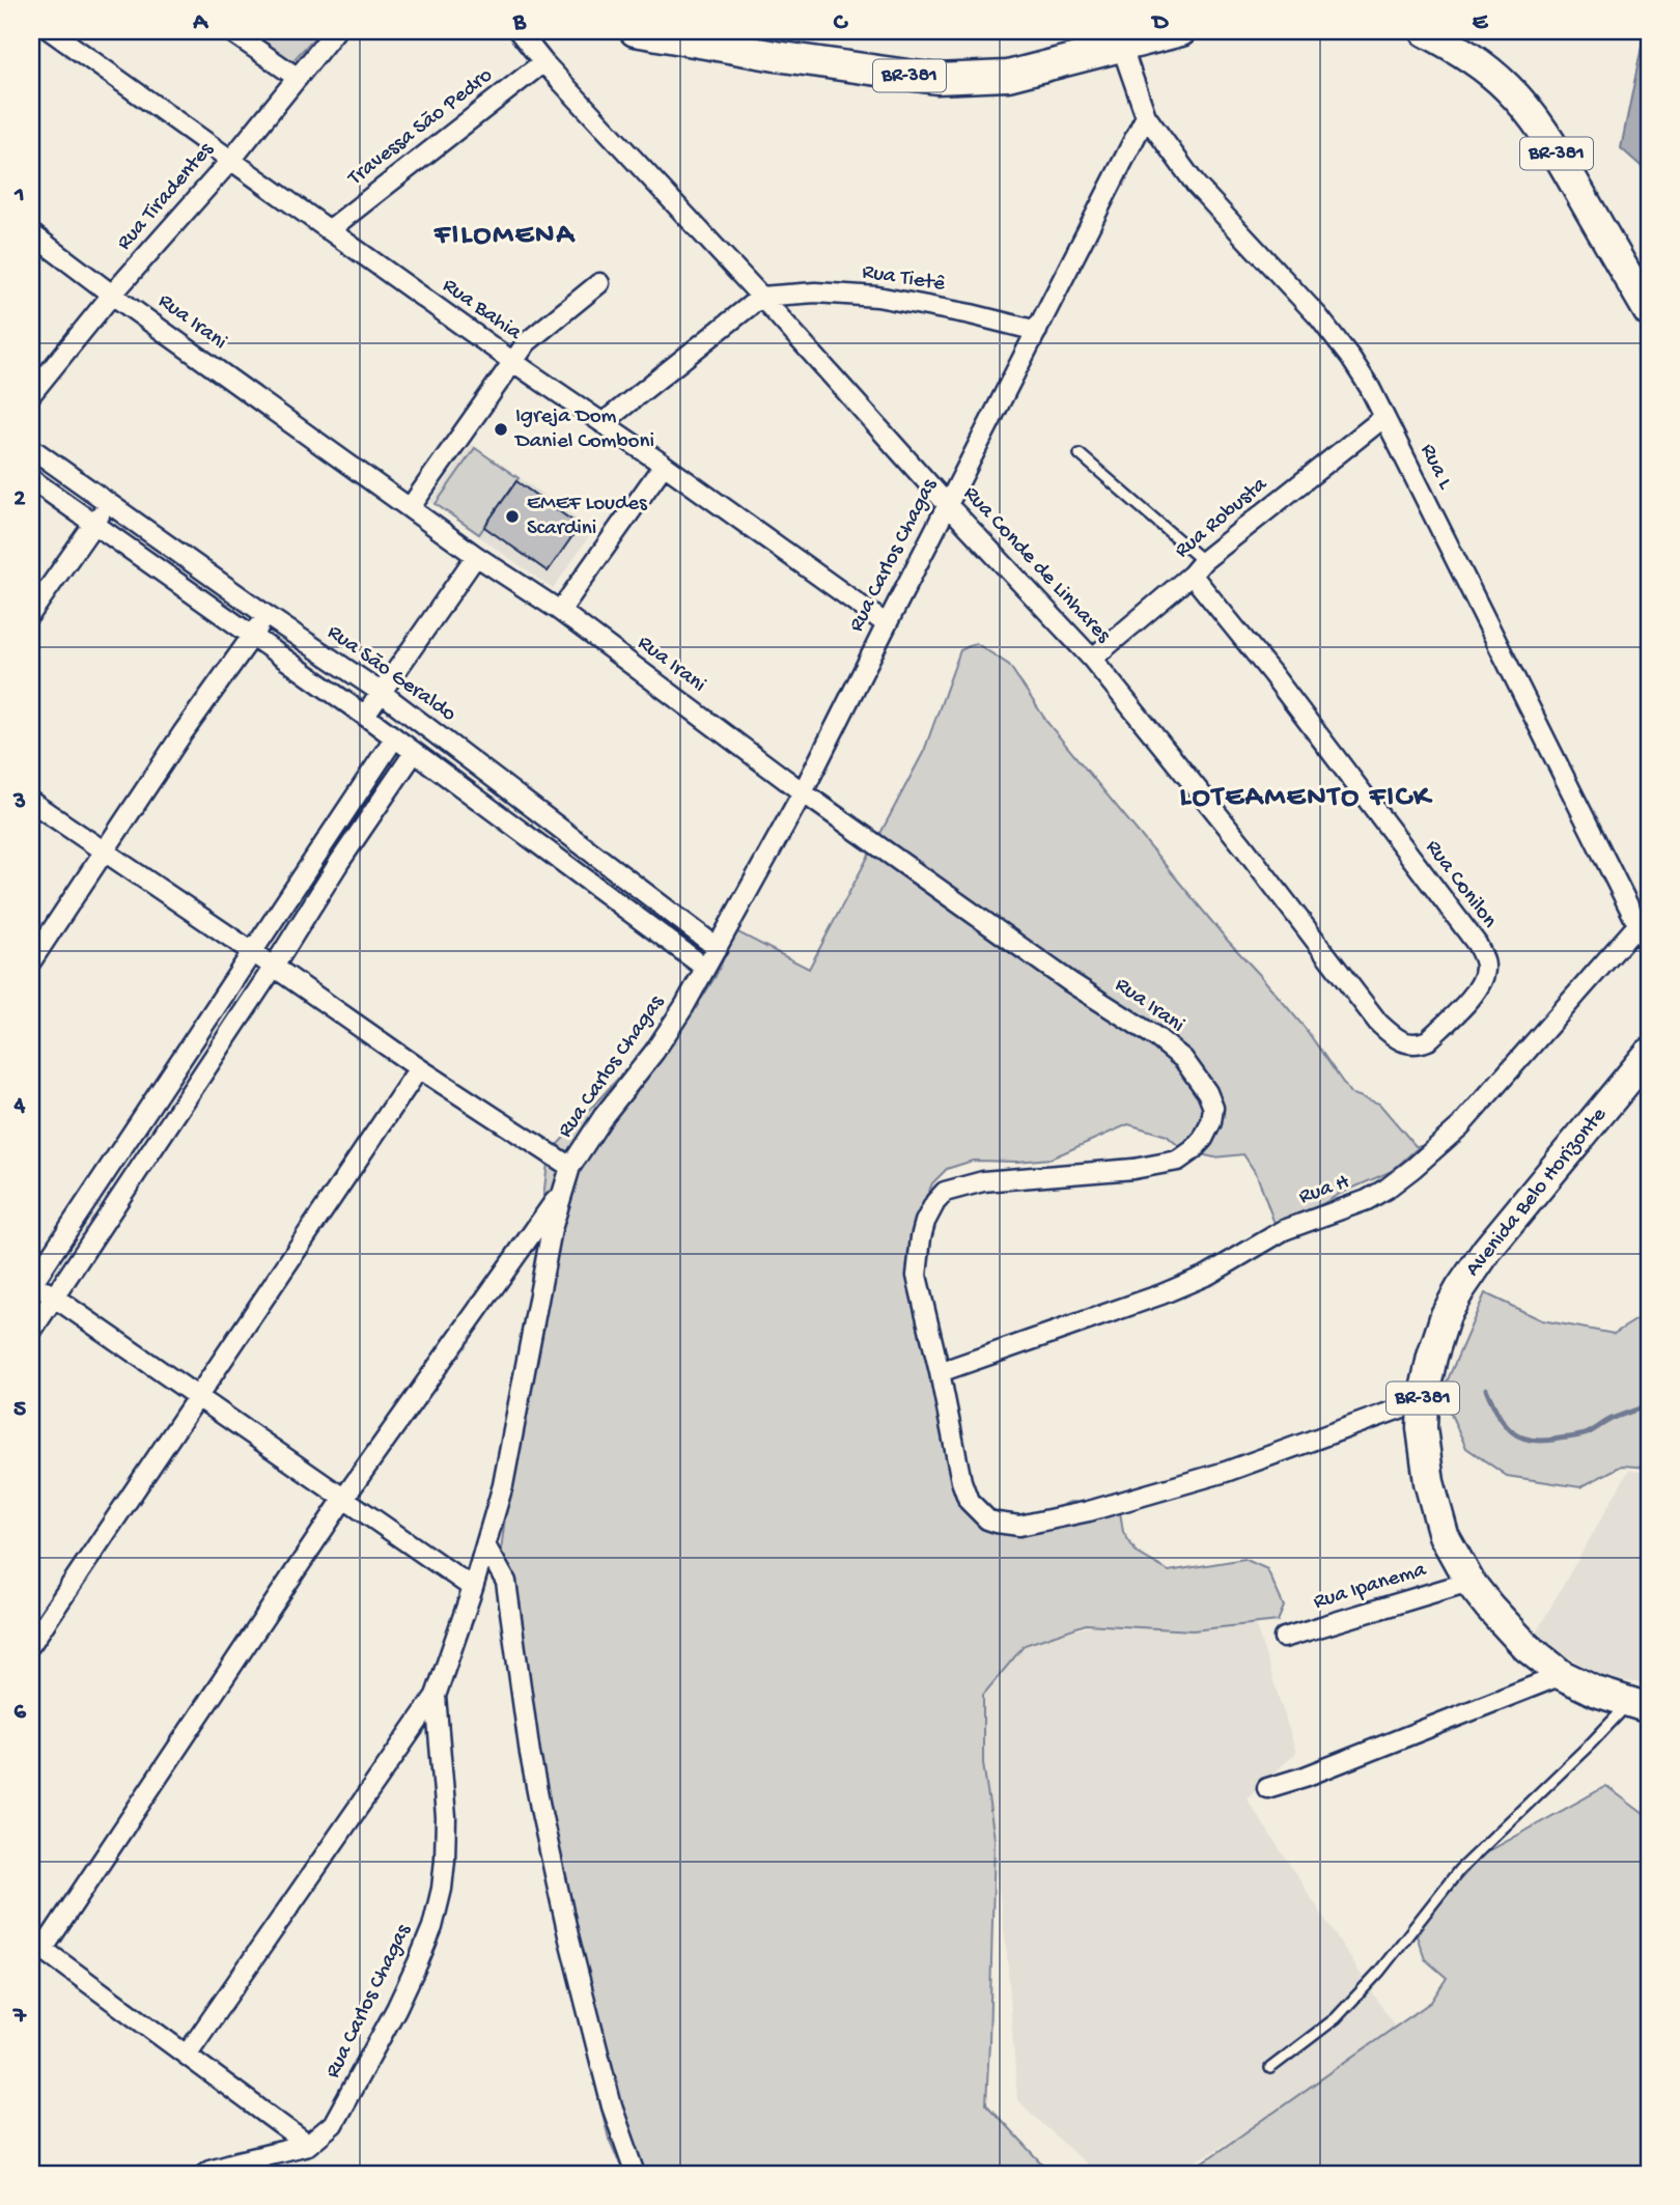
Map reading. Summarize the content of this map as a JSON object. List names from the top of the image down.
{
  "streets": {
    "main road": ["BR-381", "Avenida Belo Horizonte"],
    "street": [
      "Travessa São Pedro",
      "Rua Tiradentes",
      "Rua Tietê",
      "Rua Bahia",
      "Rua Irani",
      "Rua L",
      "Rua Robusta",
      "Rua Carlos Chagas",
      "Rua Conde de Linhares",
      "Rua São Geraldo",
      "Rua Conilon",
      "Rua H",
      "Rua Ipanema"
    ]
  },
  "crossings": [
    ["BR-381", "Rua L"],
    ["Travessa São Pedro", "Rua Bahia"],
    ["Travessa São Pedro", "Rua Conde de Linhares"],
    ["Rua Tiradentes", "Rua Bahia"],
    ["Rua Tiradentes", "Rua Irani"],
    ["Rua Tietê", "Rua Carlos Chagas"],
    ["Rua Tietê", "Rua Conde de Linhares"],
    ["Rua Bahia", "Rua Carlos Chagas"],
    ["Rua Irani", "Rua Carlos Chagas"],
    ["Rua Irani", "Rua H"],
    ["Rua L", "Rua Robusta"],
    ["Rua L", "Rua Carlos Chagas"],
    ["Rua L", "Rua H"],
    ["Rua Robusta", "Rua Conde de Linhares"],
    ["Rua Robusta", "Rua Conilon"],
    ["Rua Carlos Chagas", "Rua Conde de Linhares"],
    ["Rua Carlos Chagas", "Rua São Geraldo"],
    ["Rua Conde de Linhares", "Rua Conilon"],
    ["Avenida Belo Horizonte", "Rua Ipanema"]
  ],
  "districts": ["FILOMENA", "LOTEAMENTO FICK"],
  "places": ["Igreja Dom Daniel Comboni", "EMEF Loudes Scardini"],
  "grid": {
    "columns": [
      "A",
      "B",
      "C",
      "D",
      "E"
    ],
    "rows": [
      "1",
      "2",
      "3",
      "4",
      "5",
      "6",
      "7"
    ]
  }
}
